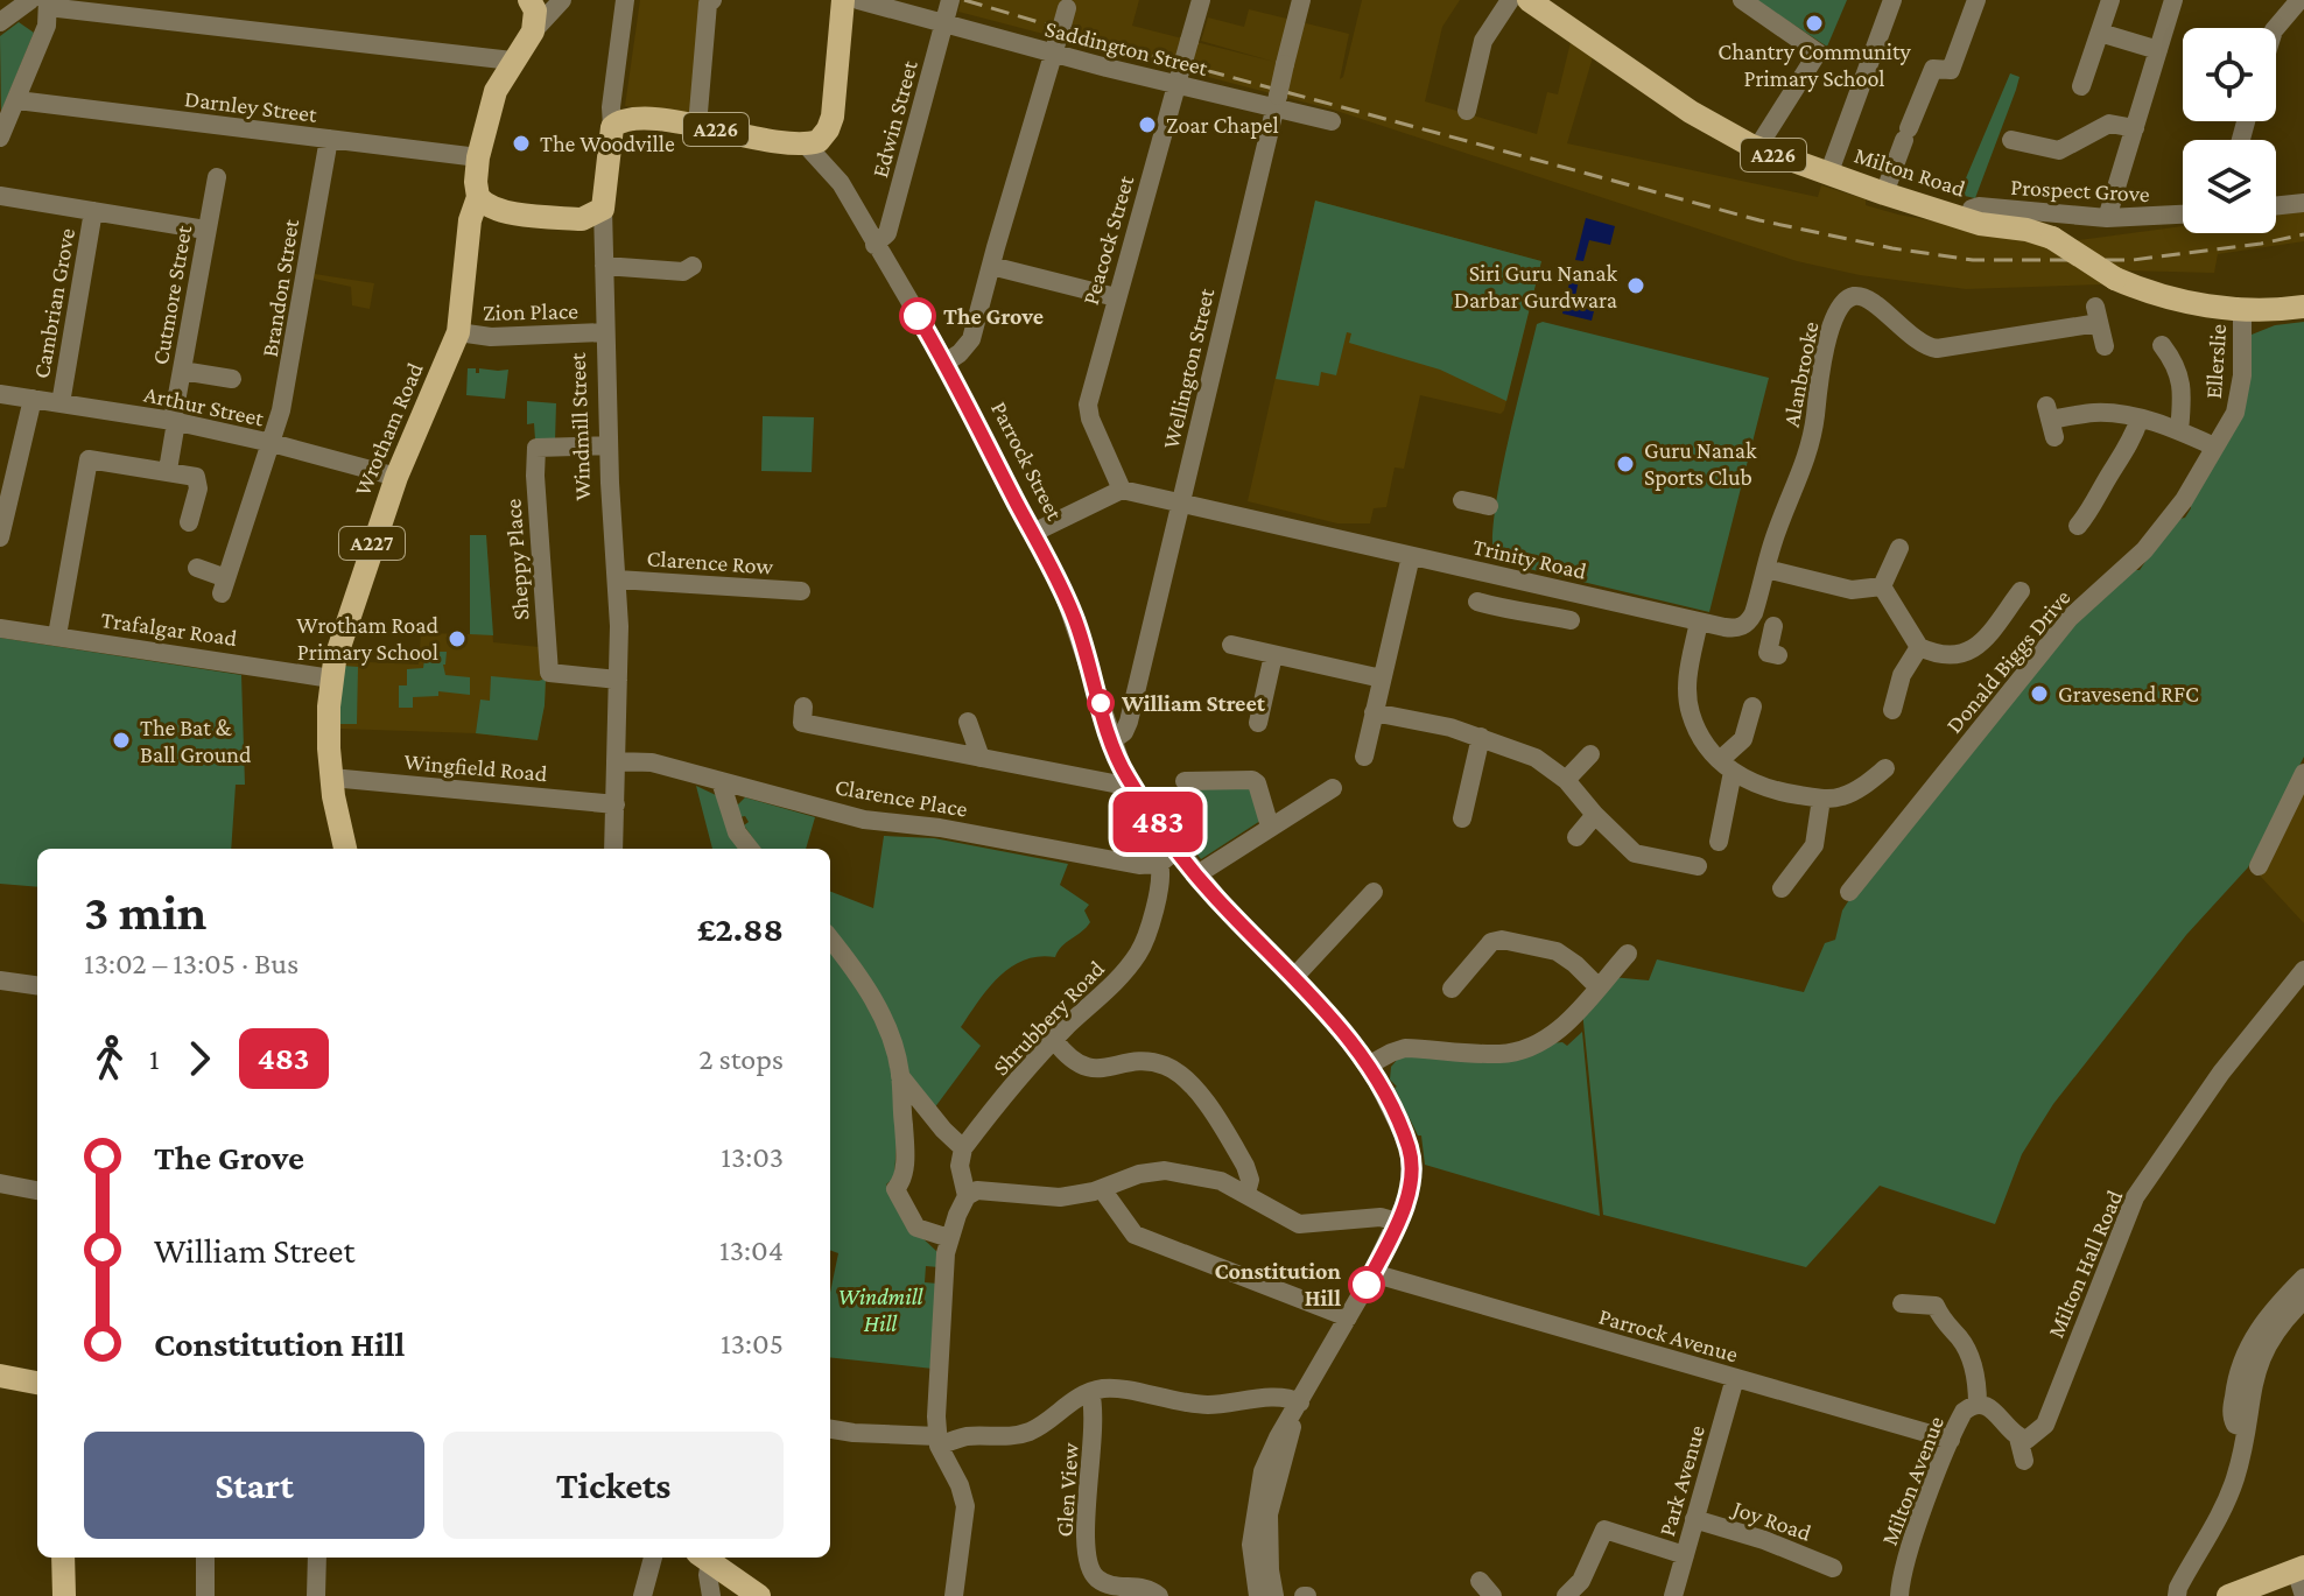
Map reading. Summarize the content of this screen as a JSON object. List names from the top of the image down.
{
  "streets": {
    "main road": [
      "A226",
      "Milton Road",
      "Windmill Street",
      "Wrotham Road",
      "A227"
    ],
    "street": [
      "Saddington Street",
      "Darnley Street",
      "Edwin Street",
      "Prospect Grove",
      "Peacock Street",
      "Brandon Street",
      "Cutmore Street",
      "Cambrian Grove",
      "Zion Place",
      "Ellerslie",
      "Wellington Street",
      "Alanbrooke",
      "Arthur Street",
      "Parrock Street",
      "Trinity Road",
      "Sheppy Place",
      "Clarence Row",
      "Trafalgar Road",
      "Donald Biggs Drive",
      "Wingfield Road",
      "Clarence Place",
      "Shrubbery Road",
      "Milton Hall Road",
      "Parrock Avenue",
      "Park Avenue",
      "Milton Avenue",
      "Glen View",
      "Joy Road"
    ]
  },
  "crossings": [
    ["Saddington Street", "Edwin Street"],
    ["Saddington Street", "Peacock Street"],
    ["Saddington Street", "Wellington Street"],
    ["Darnley Street", "Brandon Street"],
    ["Darnley Street", "Wrotham Road"],
    ["Edwin Street", "Parrock Street"],
    ["A226", "Windmill Street"],
    ["A226", "Parrock Street"],
    ["Milton Road", "Prospect Grove"],
    ["Milton Road", "Ellerslie"],
    ["Peacock Street", "Trinity Road"],
    ["Brandon Street", "Arthur Street"],
    ["Cutmore Street", "Arthur Street"],
    ["Cambrian Grove", "Arthur Street"],
    ["Zion Place", "Windmill Street"],
    ["Zion Place", "Wrotham Road"],
    ["Ellerslie", "Donald Biggs Drive"],
    ["Wellington Street", "Parrock Street"],
    ["Wellington Street", "Trinity Road"],
    ["Arthur Street", "Wrotham Road"],
    ["Windmill Street", "Sheppy Place"],
    ["Windmill Street", "Clarence Row"],
    ["Windmill Street", "Wingfield Road"],
    ["Windmill Street", "Clarence Place"],
    ["Wrotham Road", "Trafalgar Road"],
    ["Wrotham Road", "Wingfield Road"],
    ["Parrock Street", "Parrock Avenue"],
    ["Clarence Place", "Shrubbery Road"],
    ["Parrock Avenue", "Park Avenue"],
    ["Parrock Avenue", "Milton Avenue"],
    ["Park Avenue", "Joy Road"]
  ],
  "parks": ["Windmill Hill"],
  "places": [
    "Chantry Community Primary School",
    "Zoar Chapel",
    "The Woodville",
    "Siri Guru Nanak Darbar Gurdwara",
    "The Grove",
    "Guru Nanak Sports Club",
    "Wrotham Road Primary School",
    "Gravesend RFC",
    "William Street",
    "The Bat & Ball Ground",
    "Constitution Hill"
  ],
  "lines": ["bus line 483"],
  "page": {
    "on_map": "483",
    "heading": ["3 min", "13:02 – 13:05 · Bus", "£2.88"],
    "legs": ["1", "483", "2 stops"],
    "list": [
      {
        "name": "The Grove",
        "value": "13:03"
      },
      {
        "name": "William Street",
        "value": "13:04"
      },
      {
        "name": "Constitution Hill",
        "value": "13:05"
      }
    ],
    "buttons": ["Start", "Tickets"]
  }
}
